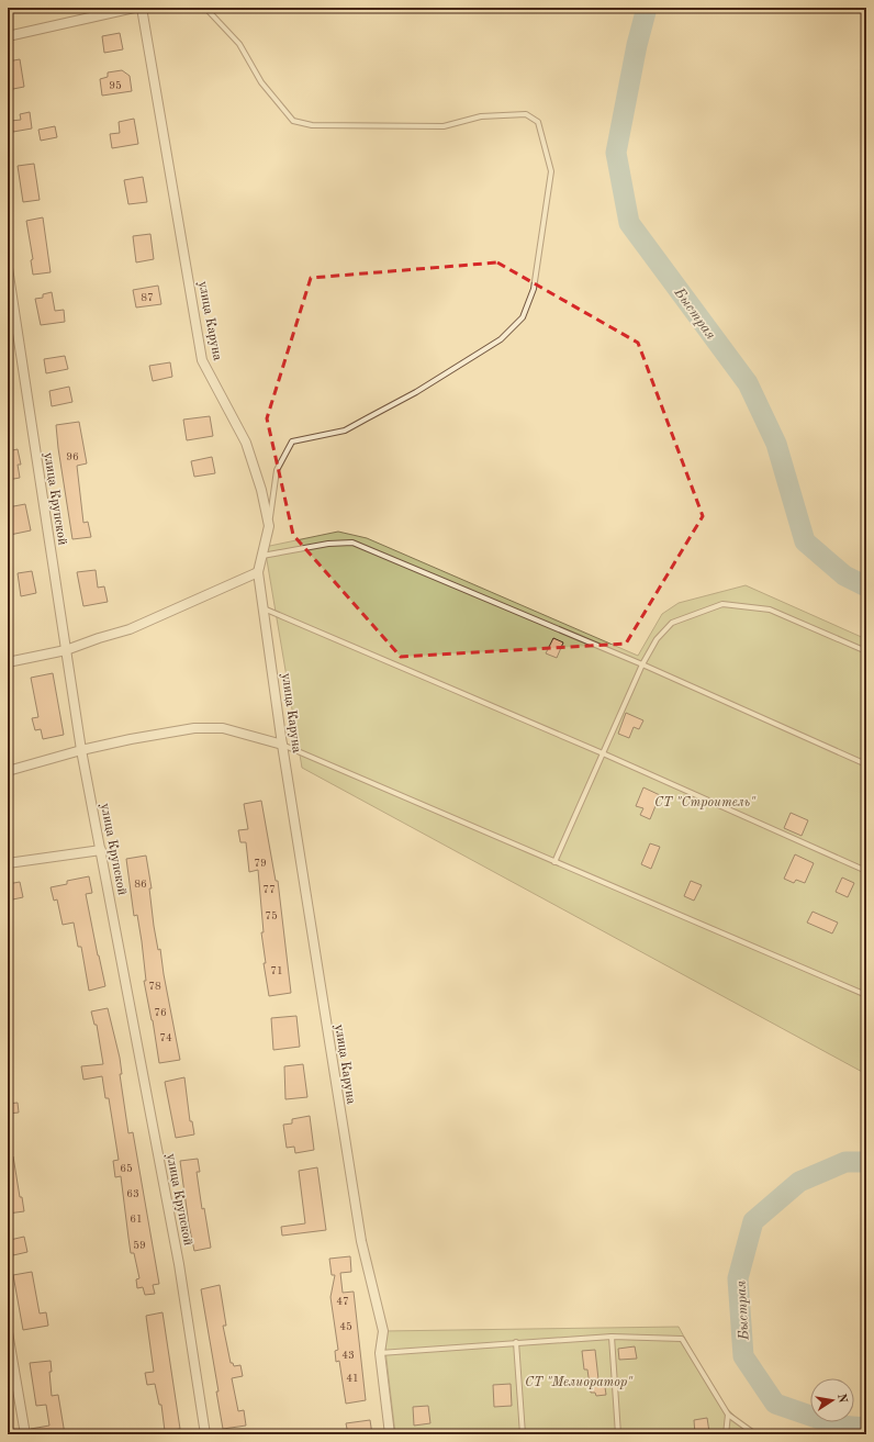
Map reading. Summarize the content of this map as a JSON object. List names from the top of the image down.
{
  "streets": {
    "street": ["улица Каруна", "улица Крупской"]
  },
  "water": ["Быстрая"],
  "parks": ["СТ \"Строитель\"", "СТ \"Мелиоратор\""],
  "house_numbers": [
    "95",
    "87",
    "96",
    "79",
    "86",
    "77",
    "75",
    "71",
    "78",
    "76",
    "74",
    "65",
    "63",
    "61",
    "59",
    "47",
    "45",
    "43",
    "41"
  ],
  "north": "right"
}
